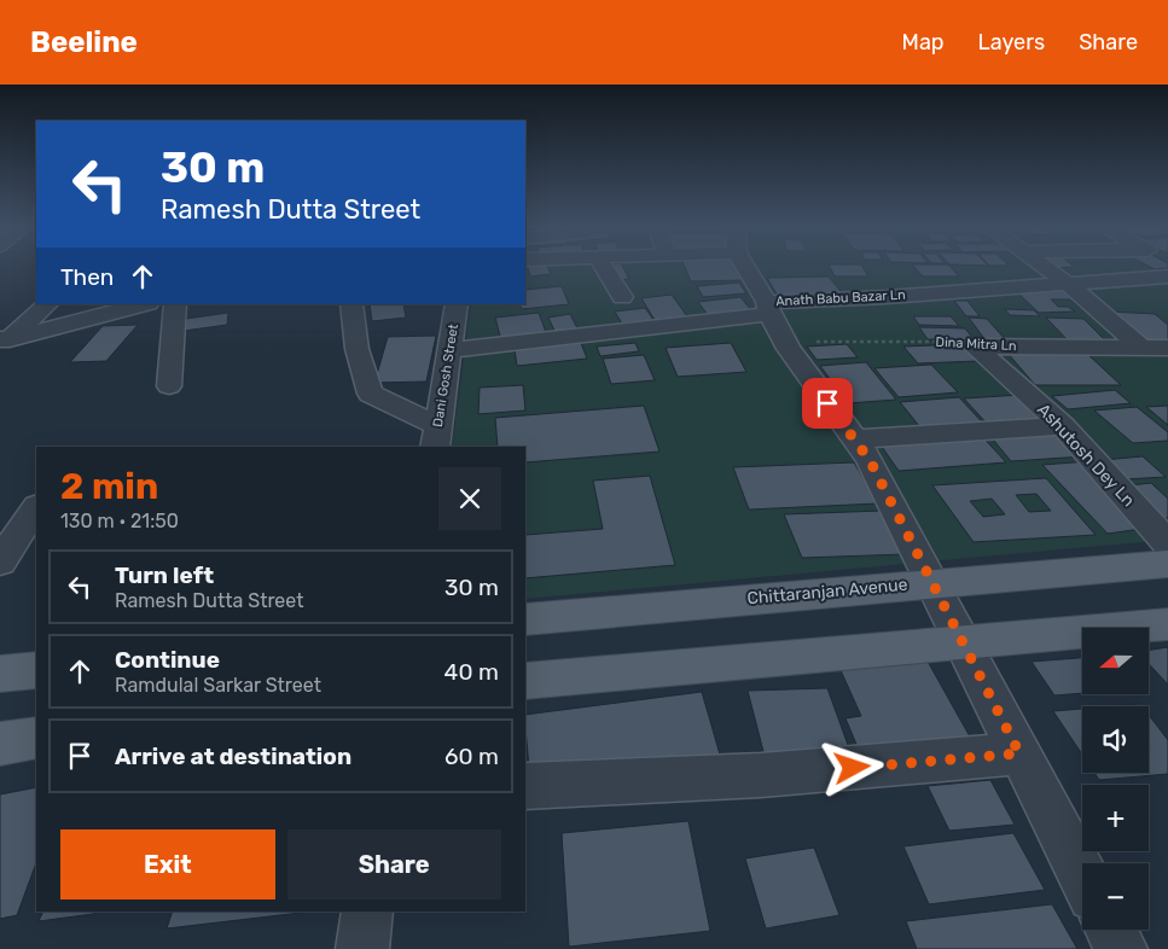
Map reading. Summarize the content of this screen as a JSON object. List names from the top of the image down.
{
  "streets": {
    "main road": ["Chittaranjan Avenue"],
    "street": [
      "Anath Babu Bazar Ln",
      "Dina Mitra Ln",
      "Dani Gosh Street",
      "Ashutosh Dey Ln"
    ]
  },
  "crossings": [
    ["Anath Babu Bazar Ln", "Dani Gosh Street"],
    ["Dina Mitra Ln", "Ashutosh Dey Ln"]
  ],
  "north": "left",
  "page": {
    "header": "Beeline",
    "nav": ["Map", "Layers", "Share"],
    "turn": ["30 m", "Ramesh Dutta Street"],
    "then": "Then",
    "heading": ["2 min", "130 m · 21:50"],
    "list": [
      {
        "name": "Turn left",
        "note": "Ramesh Dutta Street",
        "value": "30 m"
      },
      {
        "name": "Continue",
        "note": "Ramdulal Sarkar Street",
        "value": "40 m"
      },
      {
        "name": "Arrive at destination",
        "value": "60 m"
      }
    ],
    "map_buttons": ["+", "−"],
    "buttons": ["Exit", "Share"]
  }
}
